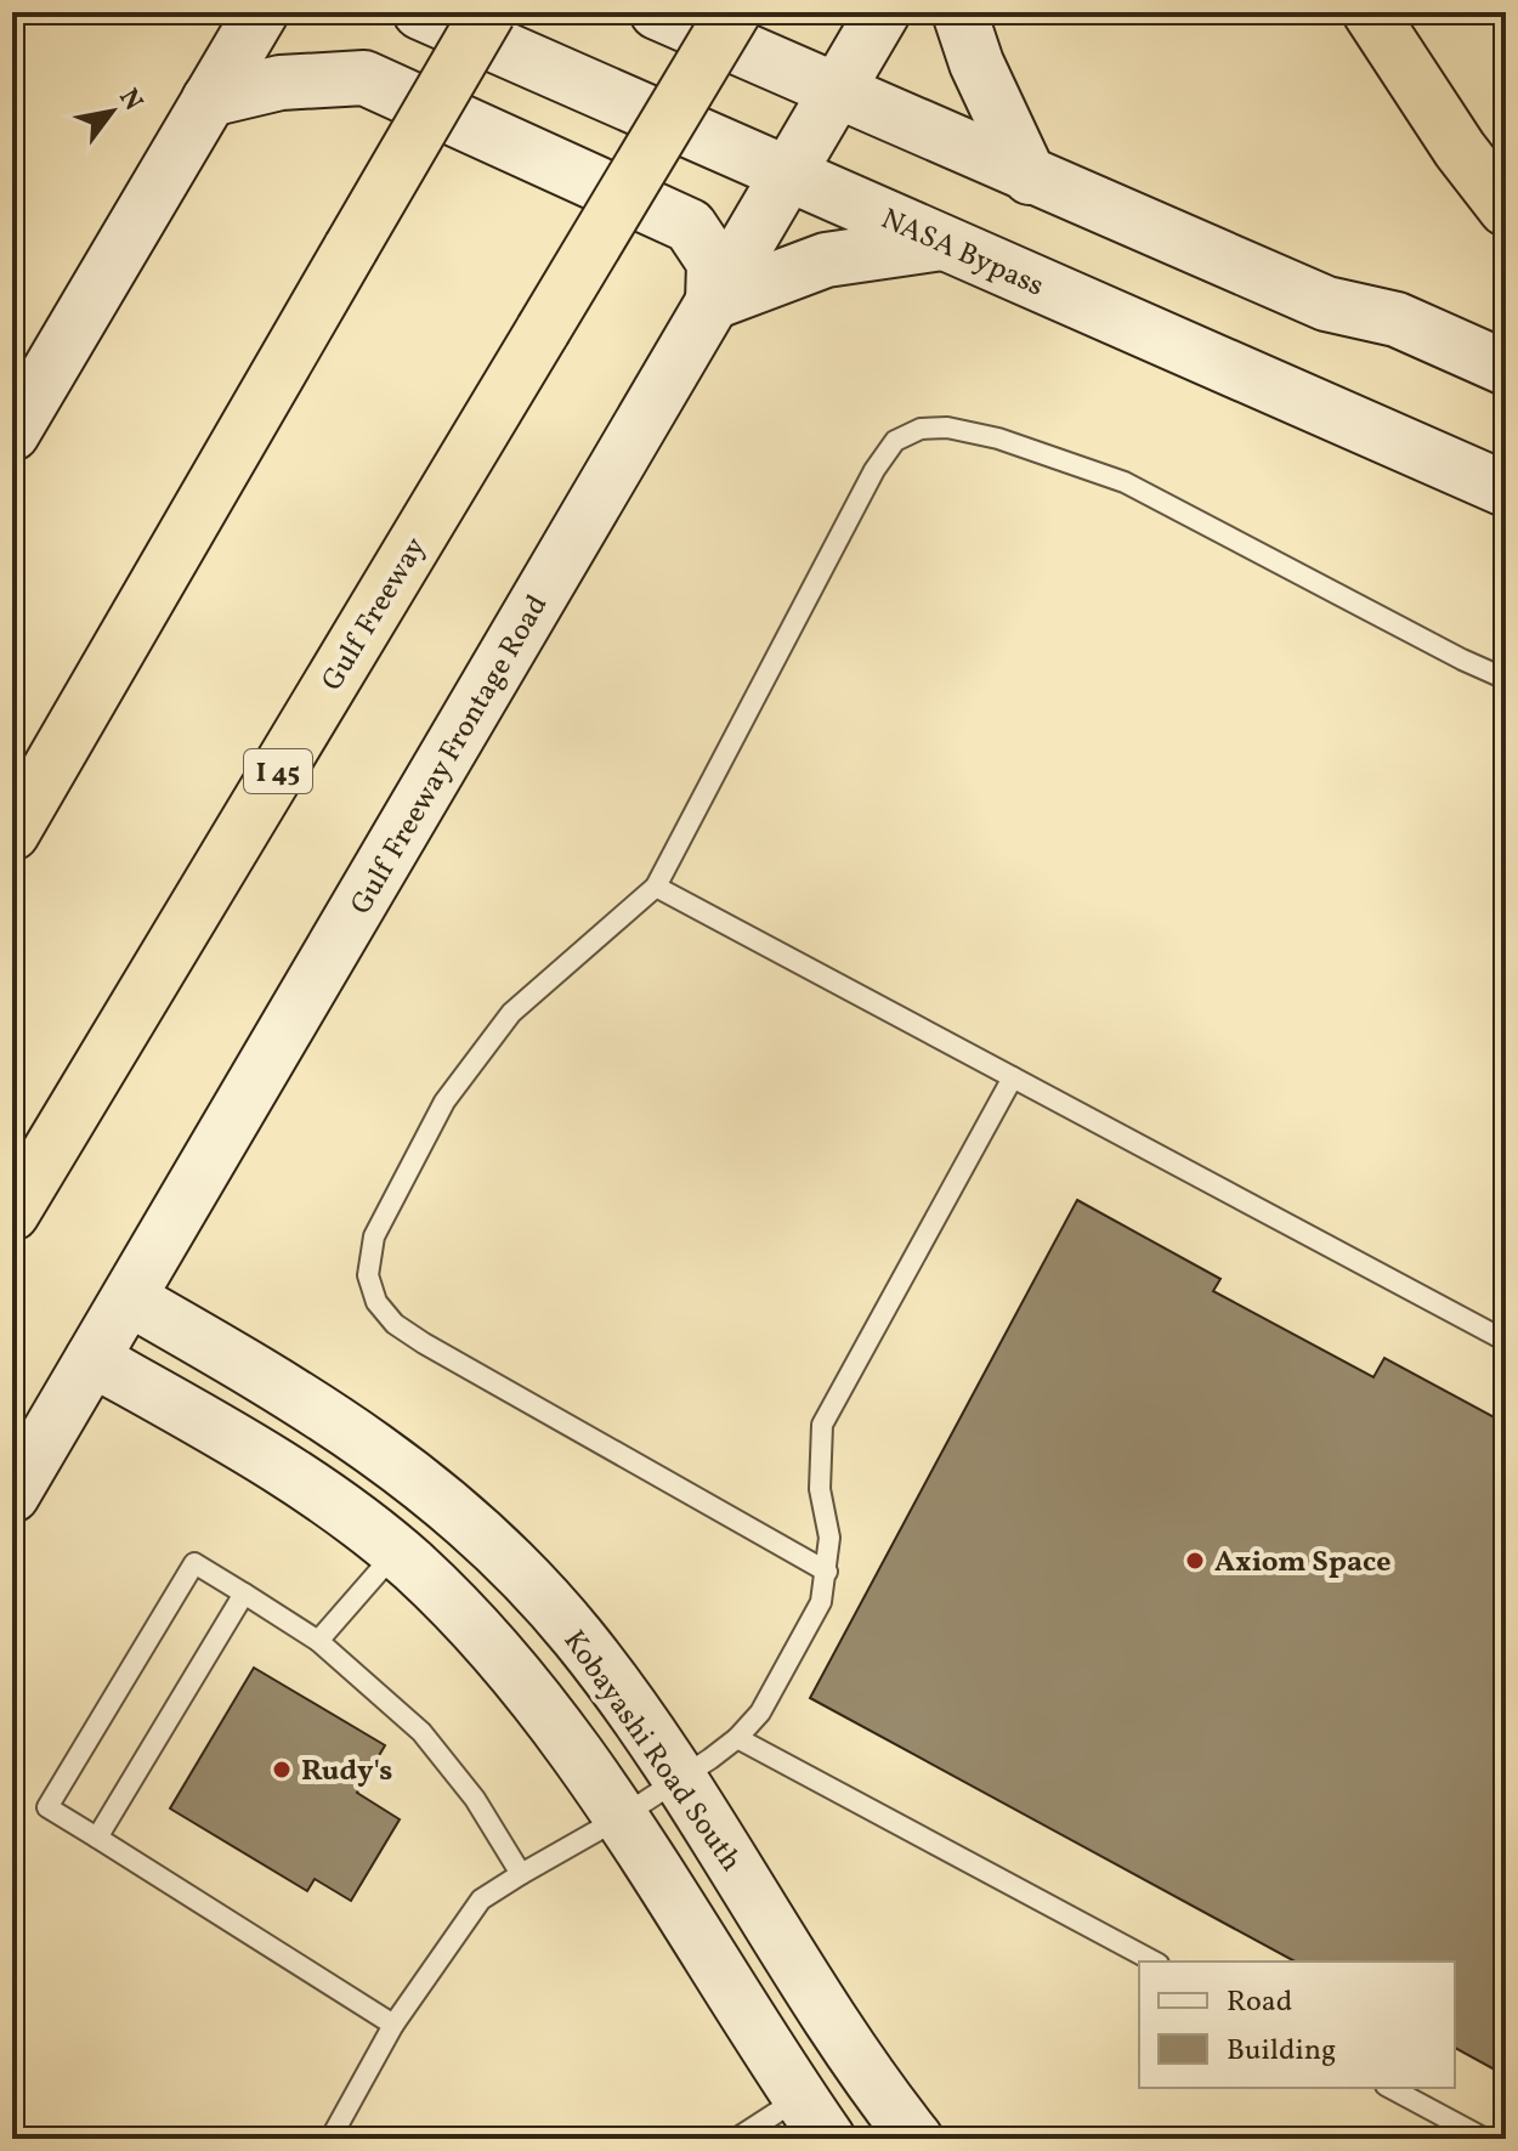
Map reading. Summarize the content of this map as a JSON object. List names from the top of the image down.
{
  "streets": {
    "highway": ["Gulf Freeway", "I 45"],
    "main road": ["NASA Bypass", "Gulf Freeway Frontage Road", "Kobayashi Road South"]
  },
  "crossings": [
    ["NASA Bypass", "Gulf Freeway Frontage Road"],
    ["Gulf Freeway Frontage Road", "Kobayashi Road South"]
  ],
  "places": ["Axiom Space", "Rudy's"],
  "legend": ["Road", "Building"],
  "north": "top right"
}
